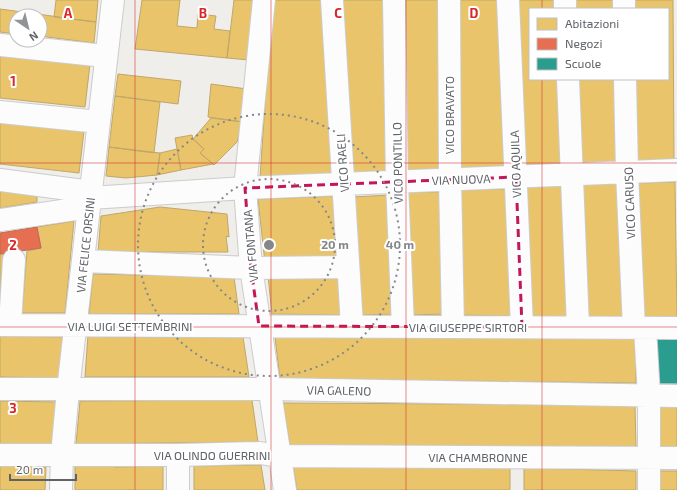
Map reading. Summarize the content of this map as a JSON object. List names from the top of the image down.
{
  "streets": {
    "street": [
      "VICO BRAVATO",
      "VICO RAELI",
      "VICO PONTILLO",
      "VICO AQUILA",
      "VIA NUOVA",
      "VICO CARUSO",
      "VIA FELICE ORSINI",
      "VIA FONTANA",
      "VIA LUIGI SETTEMBRINI",
      "VIA GIUSEPPE SIRTORI",
      "VIA GALENO",
      "VIA OLINDO GUERRINI",
      "VIA CHAMBRONNE"
    ]
  },
  "crossings": [
    ["VICO BRAVATO", "VIA NUOVA"],
    ["VICO BRAVATO", "VIA GIUSEPPE SIRTORI"],
    ["VICO RAELI", "VIA NUOVA"],
    ["VICO RAELI", "VIA GIUSEPPE SIRTORI"],
    ["VICO PONTILLO", "VIA NUOVA"],
    ["VICO PONTILLO", "VIA GIUSEPPE SIRTORI"],
    ["VICO AQUILA", "VIA NUOVA"],
    ["VICO AQUILA", "VIA GIUSEPPE SIRTORI"],
    ["VIA NUOVA", "VICO CARUSO"],
    ["VIA NUOVA", "VIA FELICE ORSINI"],
    ["VIA NUOVA", "VIA FONTANA"],
    ["VICO CARUSO", "VIA GIUSEPPE SIRTORI"],
    ["VICO CARUSO", "VIA GALENO"],
    ["VICO CARUSO", "VIA CHAMBRONNE"],
    ["VIA FELICE ORSINI", "VIA LUIGI SETTEMBRINI"],
    ["VIA FELICE ORSINI", "VIA GALENO"],
    ["VIA FELICE ORSINI", "VIA OLINDO GUERRINI"],
    ["VIA FONTANA", "VIA LUIGI SETTEMBRINI"],
    ["VIA FONTANA", "VIA GIUSEPPE SIRTORI"],
    ["VIA FONTANA", "VIA GALENO"],
    ["VIA FONTANA", "VIA OLINDO GUERRINI"],
    ["VIA FONTANA", "VIA CHAMBRONNE"],
    ["VIA LUIGI SETTEMBRINI", "VIA GIUSEPPE SIRTORI"],
    ["VIA OLINDO GUERRINI", "VIA CHAMBRONNE"]
  ],
  "legend": ["Abitazioni", "Negozi", "Scuole"],
  "scale_bar": "20 m",
  "north": "bottom right",
  "grid": {
    "columns": [
      "A",
      "B",
      "C",
      "D"
    ],
    "rows": ["1", "2", "3"]
  },
  "rings": ["20 m", "40 m"]
}
